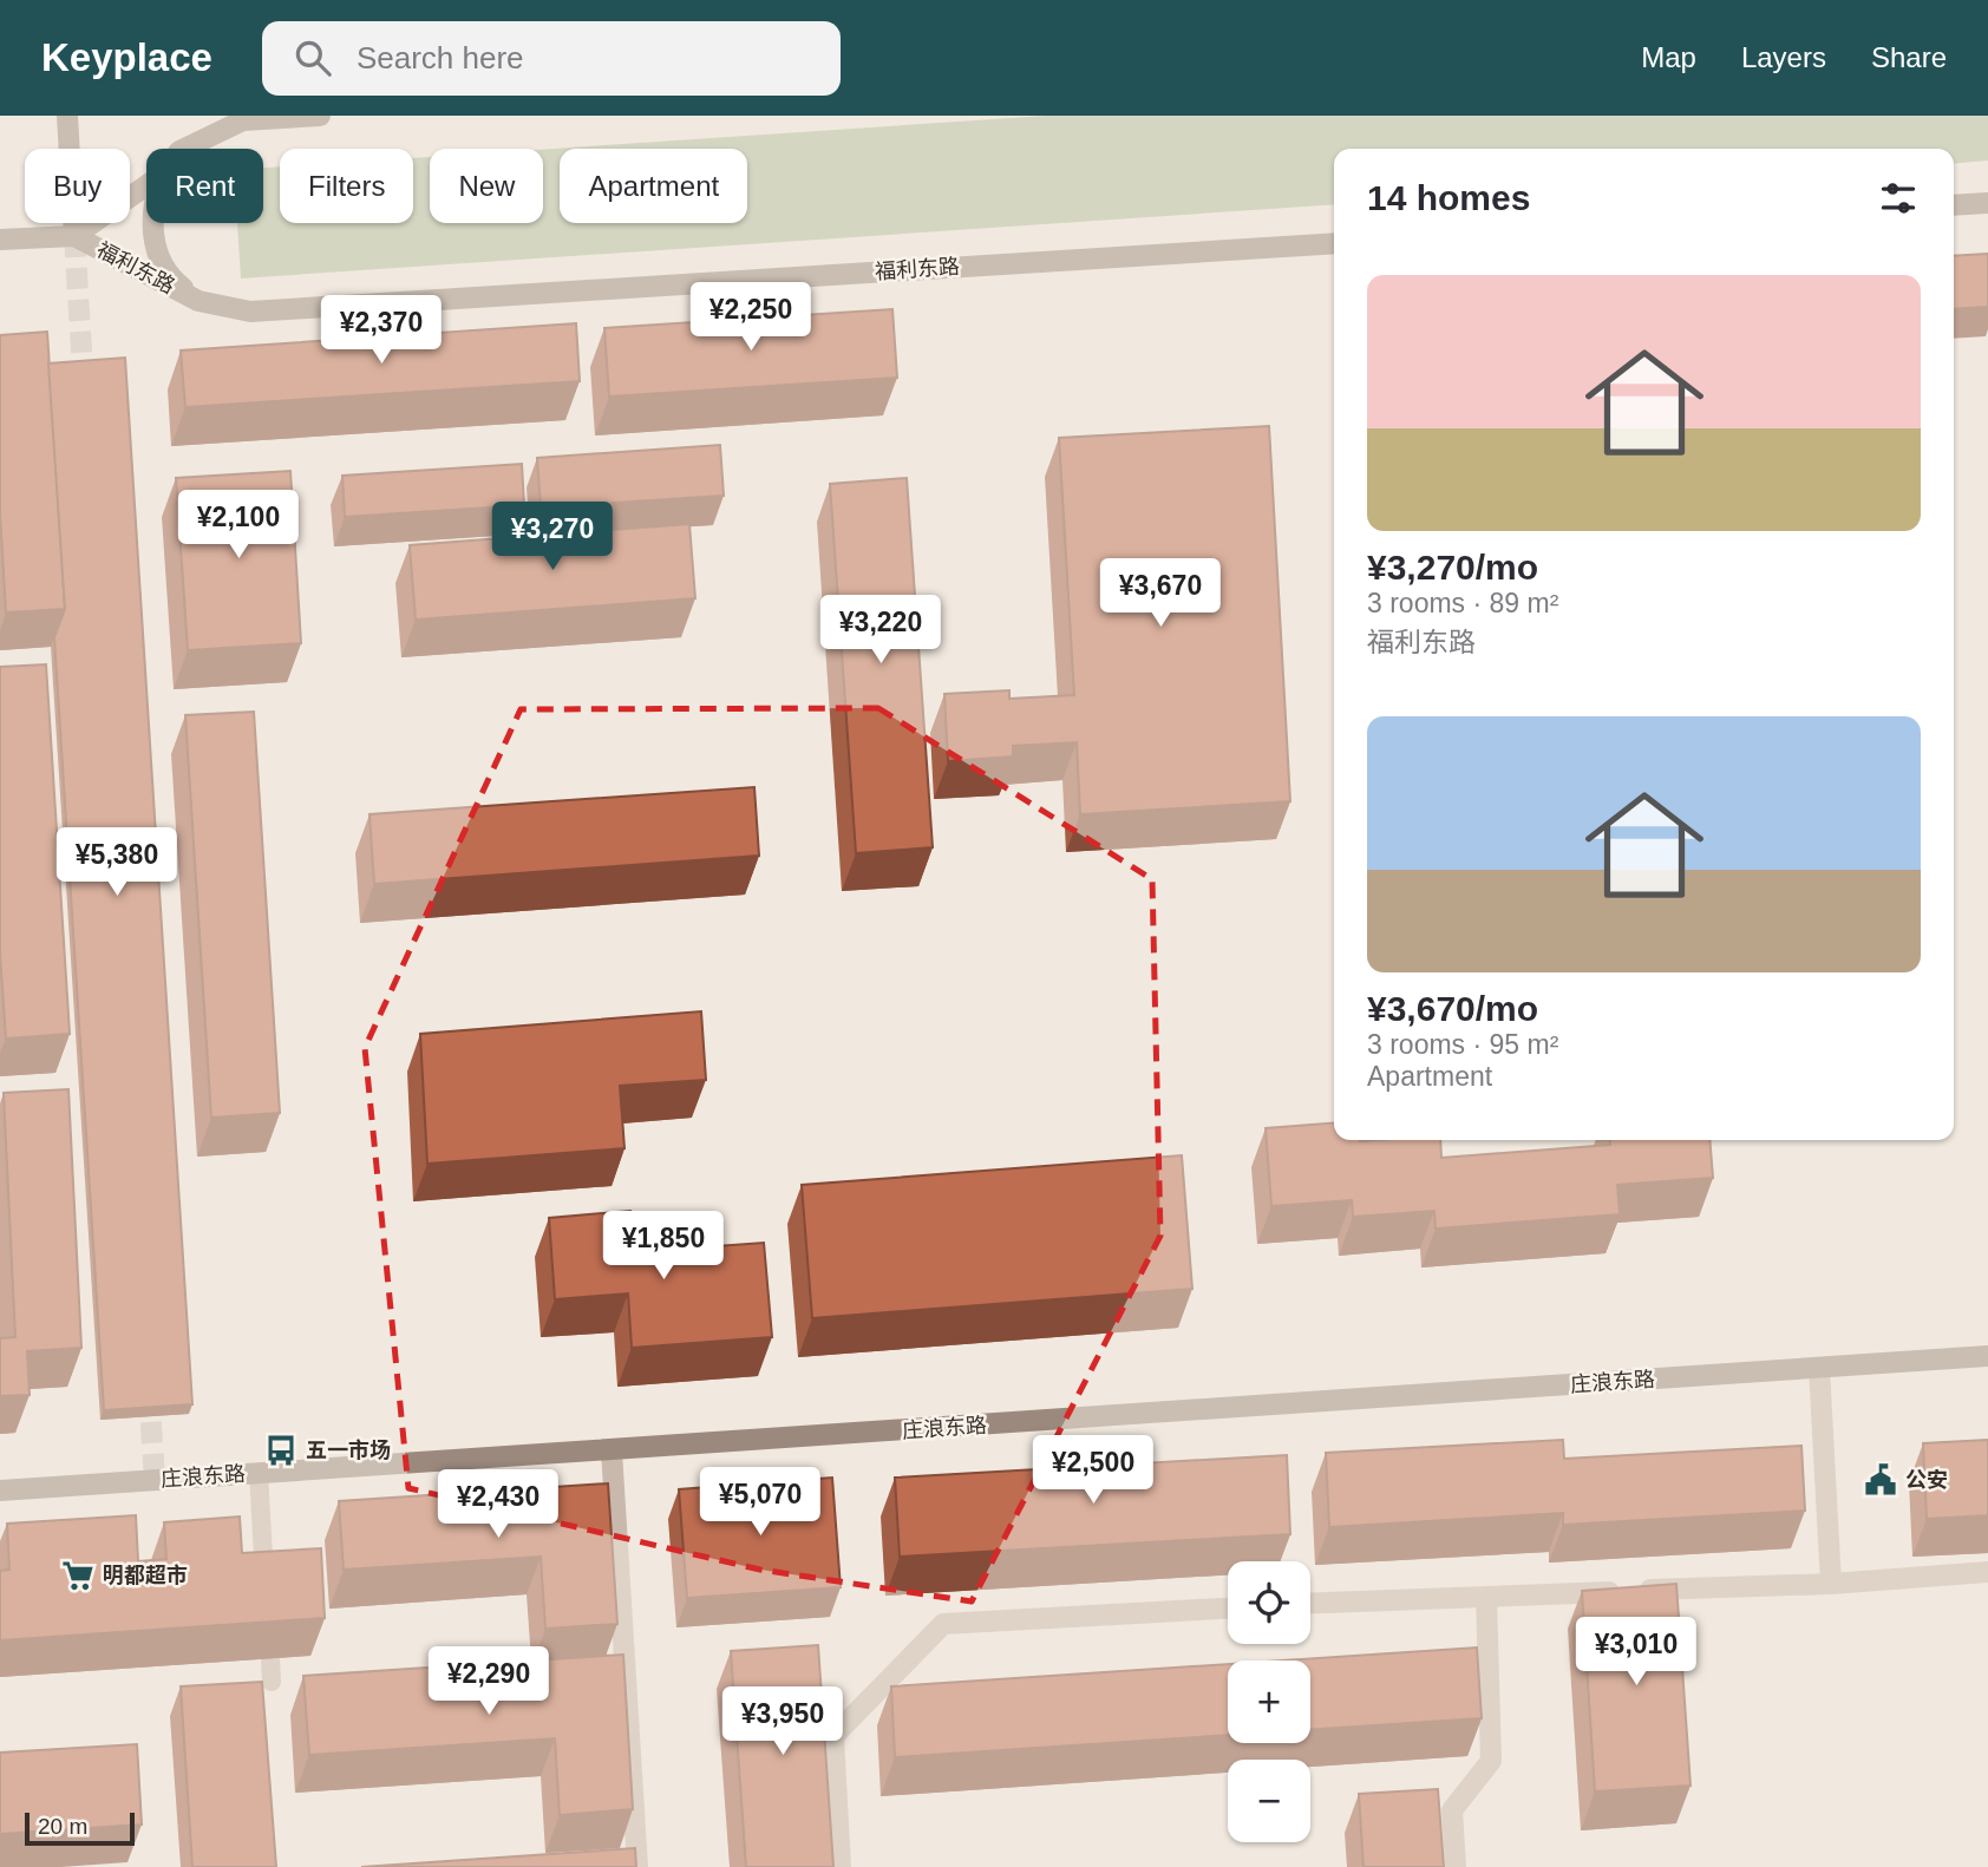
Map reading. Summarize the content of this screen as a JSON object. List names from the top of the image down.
{
  "streets": {
    "street": ["福利东路", "庄浪东路"]
  },
  "places": {
    "bus stop": ["五一市场"],
    "public building": ["公安"],
    "supermarket": ["明都超市"]
  },
  "scale_bar": "20 m",
  "page": {
    "header": "Keyplace",
    "search": "Search here",
    "nav": ["Map", "Layers", "Share"],
    "chip": [
      "Buy",
      "Rent",
      "Filters",
      "New",
      "Apartment"
    ],
    "heading": "14 homes",
    "list": [
      {
        "name": "¥3,270/mo",
        "note": "3 rooms · 89 m² · 福利东路"
      },
      {
        "name": "¥3,670/mo",
        "note": "3 rooms · 95 m² · Apartment"
      }
    ],
    "price": [
      "¥2,250",
      "¥2,370",
      "¥2,100",
      "¥3,270",
      "¥3,670",
      "¥3,220",
      "¥5,380",
      "¥1,850",
      "¥2,500",
      "¥5,070",
      "¥2,430",
      "¥3,010",
      "¥2,290",
      "¥3,950"
    ],
    "map_buttons": ["+", "−"],
    "scale": "20 m"
  }
}
